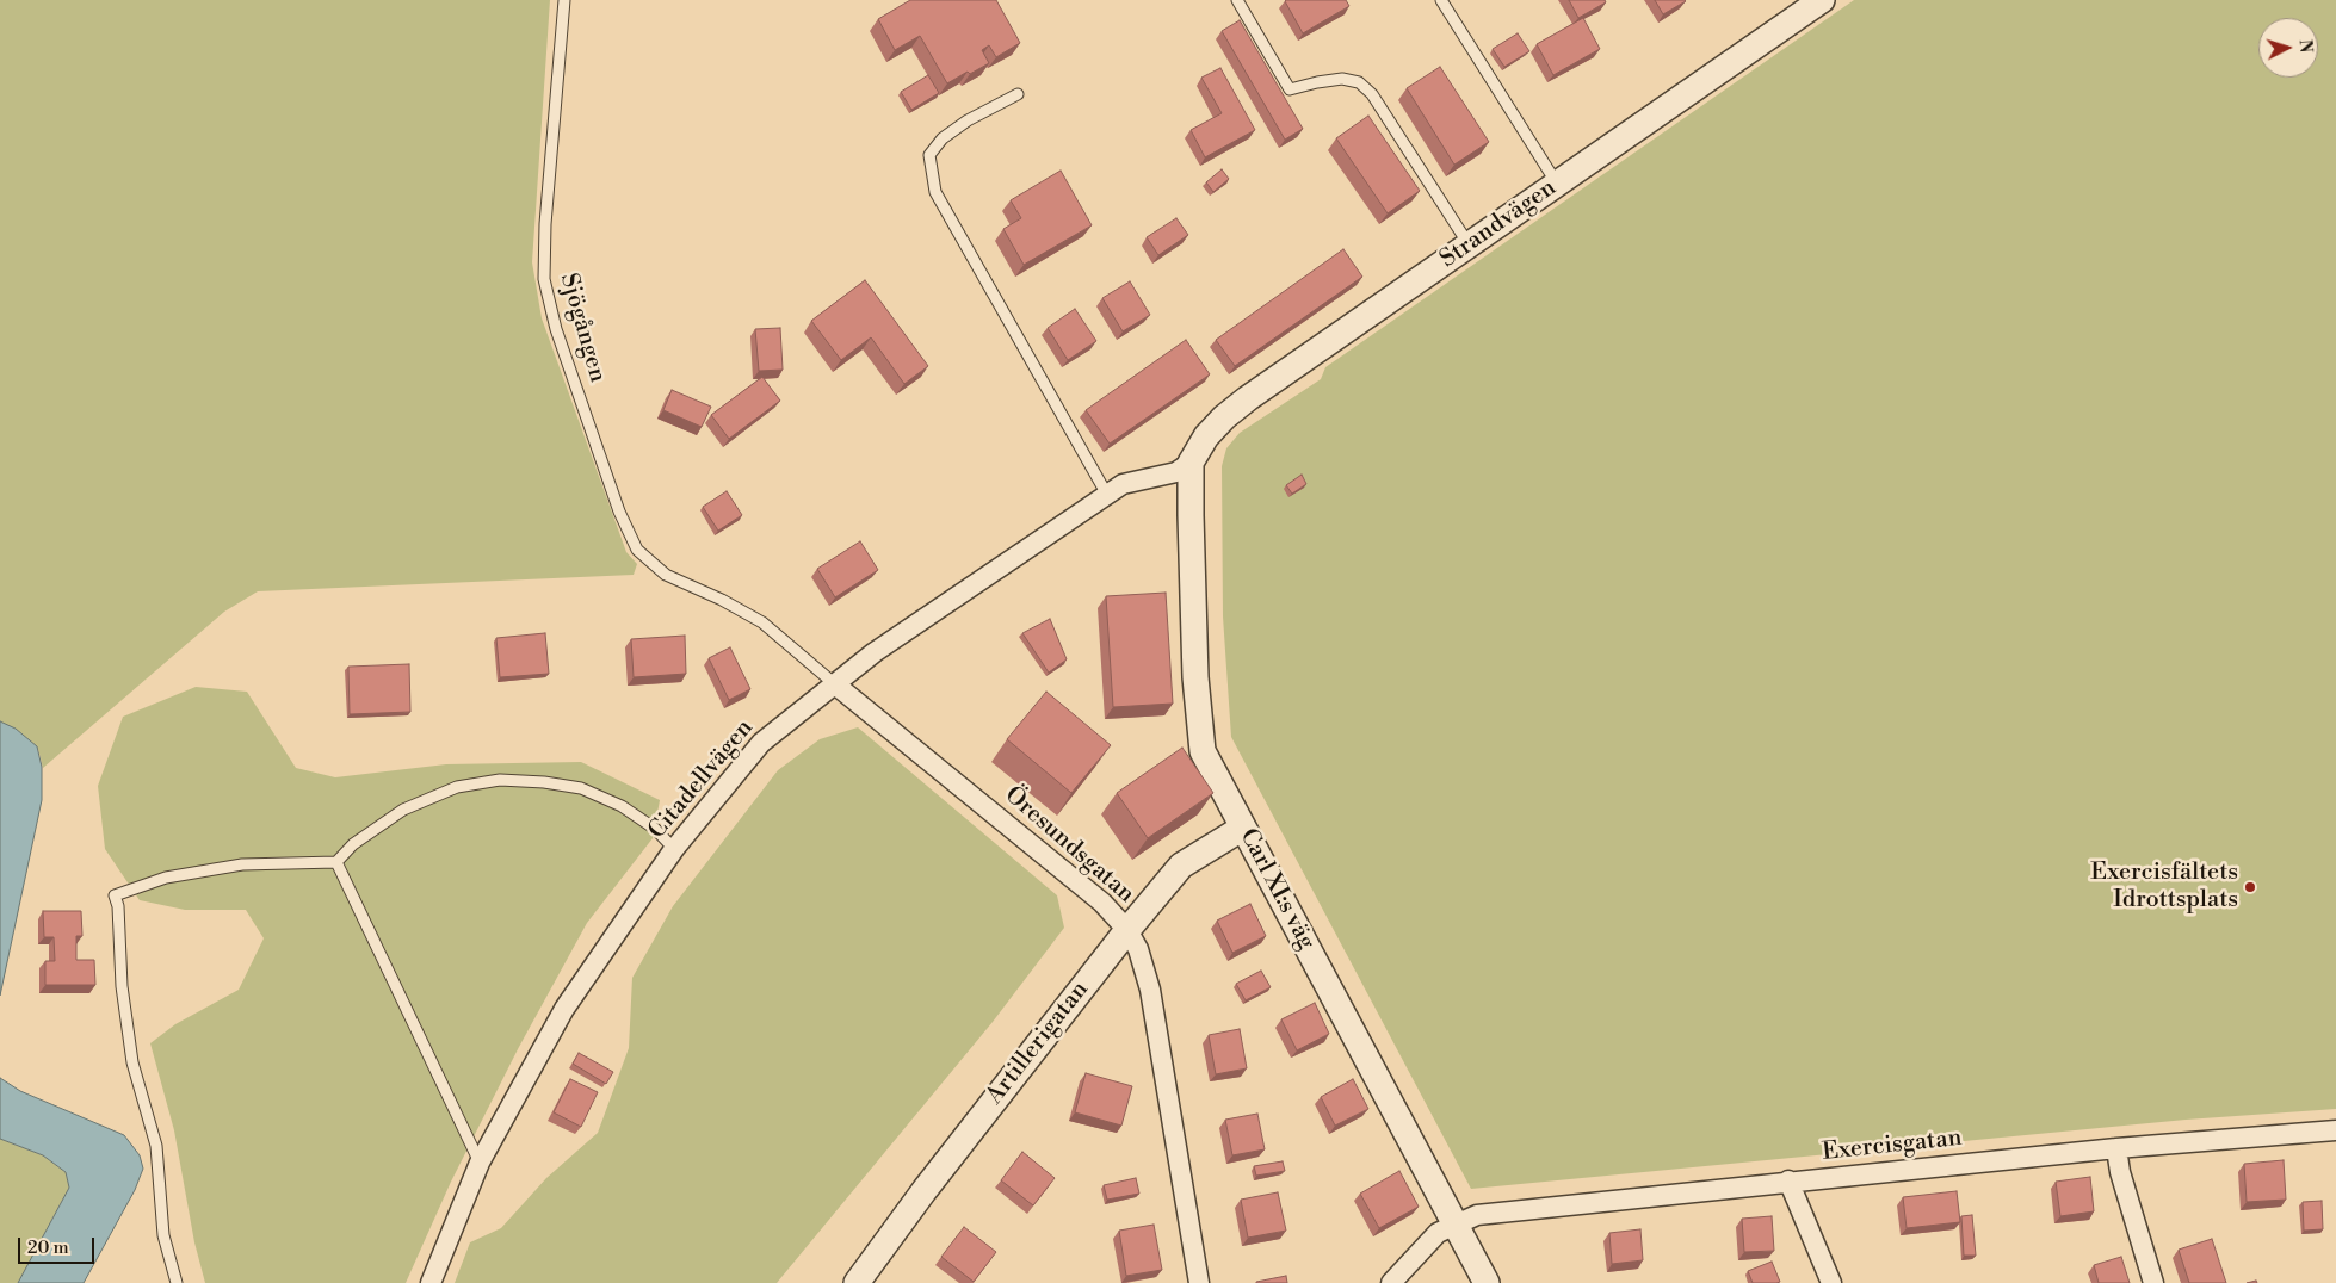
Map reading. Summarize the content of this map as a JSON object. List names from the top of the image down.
{
  "streets": {
    "street": [
      "Strandvägen",
      "Citadellvägen",
      "Öresundsgatan",
      "Carl XI:s väg",
      "Artillerigatan",
      "Exercisgatan"
    ],
    "lane": ["Sjögången"]
  },
  "crossings": [
    ["Strandvägen", "Citadellvägen"],
    ["Strandvägen", "Carl XI:s väg"],
    ["Sjögången", "Citadellvägen"],
    ["Sjögången", "Öresundsgatan"],
    ["Citadellvägen", "Öresundsgatan"],
    ["Citadellvägen", "Carl XI:s väg"],
    ["Öresundsgatan", "Artillerigatan"],
    ["Carl XI:s väg", "Artillerigatan"],
    ["Carl XI:s väg", "Exercisgatan"]
  ],
  "places": ["Exercisfältets Idrottsplats"],
  "scale_bar": "20 m",
  "north": "right"
}
